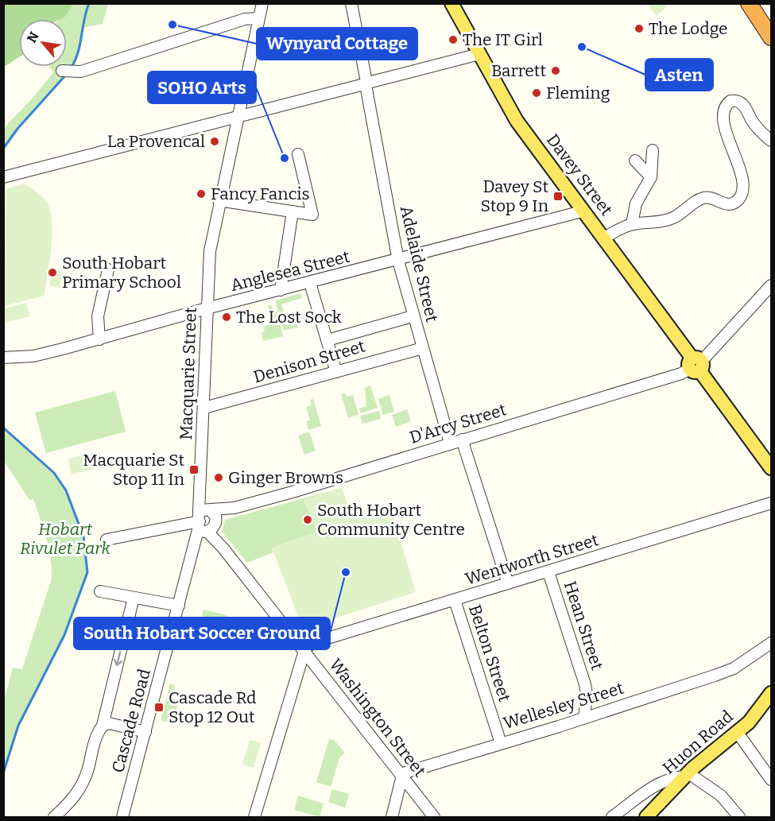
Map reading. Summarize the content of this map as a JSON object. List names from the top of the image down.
{
  "streets": {
    "main road": ["Davey Street", "Huon Road"],
    "street": [
      "Adelaide Street",
      "Anglesea Street",
      "Denison Street",
      "Macquarie Street",
      "D'Arcy Street",
      "Wentworth Street",
      "Hean Street",
      "Belton Street",
      "Wellesley Street",
      "Washington Street",
      "Cascade Road"
    ]
  },
  "crossings": [
    ["Davey Street", "Anglesea Street"],
    ["Davey Street", "D'Arcy Street"],
    ["Adelaide Street", "Anglesea Street"],
    ["Adelaide Street", "Denison Street"],
    ["Adelaide Street", "D'Arcy Street"],
    ["Anglesea Street", "Macquarie Street"],
    ["Denison Street", "Macquarie Street"],
    ["Macquarie Street", "D'Arcy Street"],
    ["Macquarie Street", "Washington Street"],
    ["Macquarie Street", "Cascade Road"],
    ["D'Arcy Street", "Washington Street"],
    ["D'Arcy Street", "Cascade Road"],
    ["Wentworth Street", "Hean Street"],
    ["Wentworth Street", "Belton Street"],
    ["Wentworth Street", "Washington Street"],
    ["Hean Street", "Wellesley Street"],
    ["Belton Street", "Wellesley Street"],
    ["Wellesley Street", "Washington Street"],
    ["Washington Street", "Cascade Road"]
  ],
  "parks": ["Hobart Rivulet Park"],
  "places": {
    "other": [
      "Wynyard Cottage",
      "The Lodge",
      "The IT Girl",
      "Asten",
      "Barrett",
      "Fleming",
      "La Provencal",
      "SOHO Arts",
      "Fancy Fancis",
      "South Hobart Primary School",
      "The Lost Sock",
      "Ginger Browns",
      "South Hobart Community Centre",
      "South Hobart Soccer Ground"
    ],
    "transit": ["Davey St Stop 9 In", "Macquarie St Stop 11 In", "Cascade Rd Stop 12 Out"]
  },
  "north": "top left"
}
